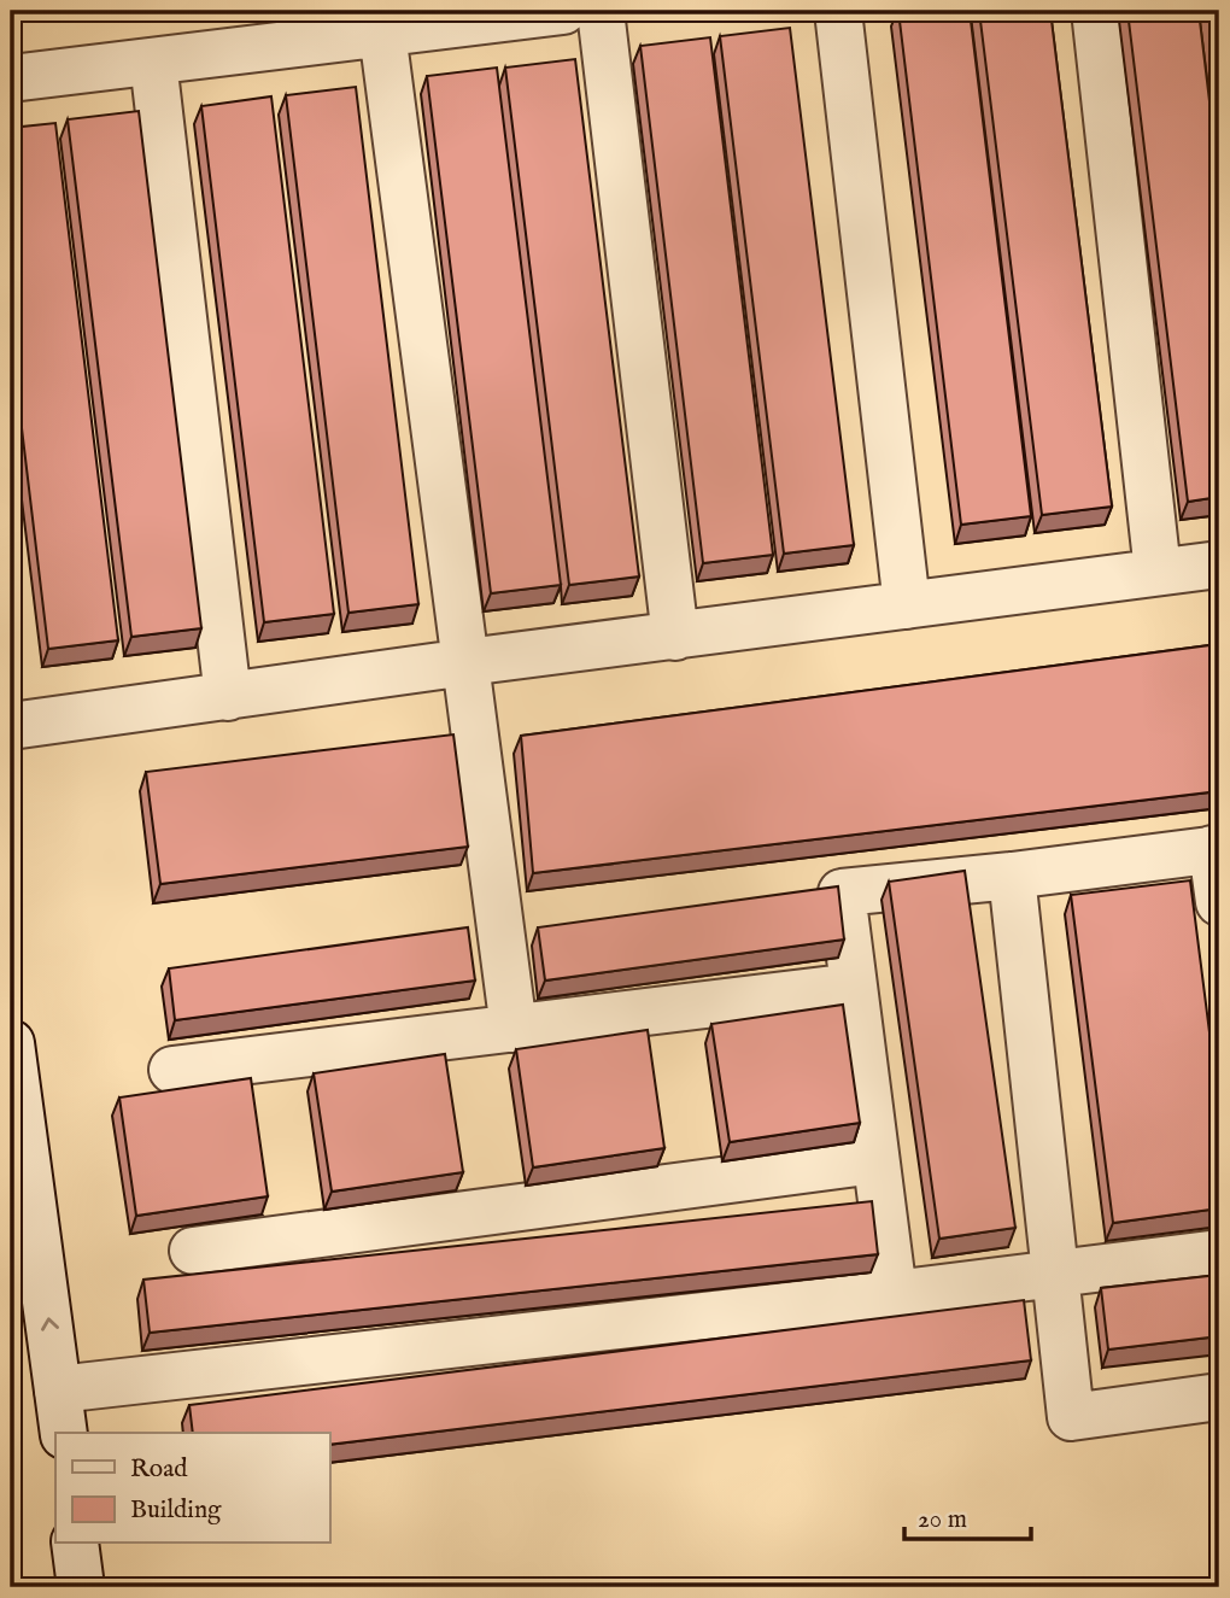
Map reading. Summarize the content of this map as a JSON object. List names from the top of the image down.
{
  "legend": ["Road", "Building"],
  "scale_bar": "20 m"
}
